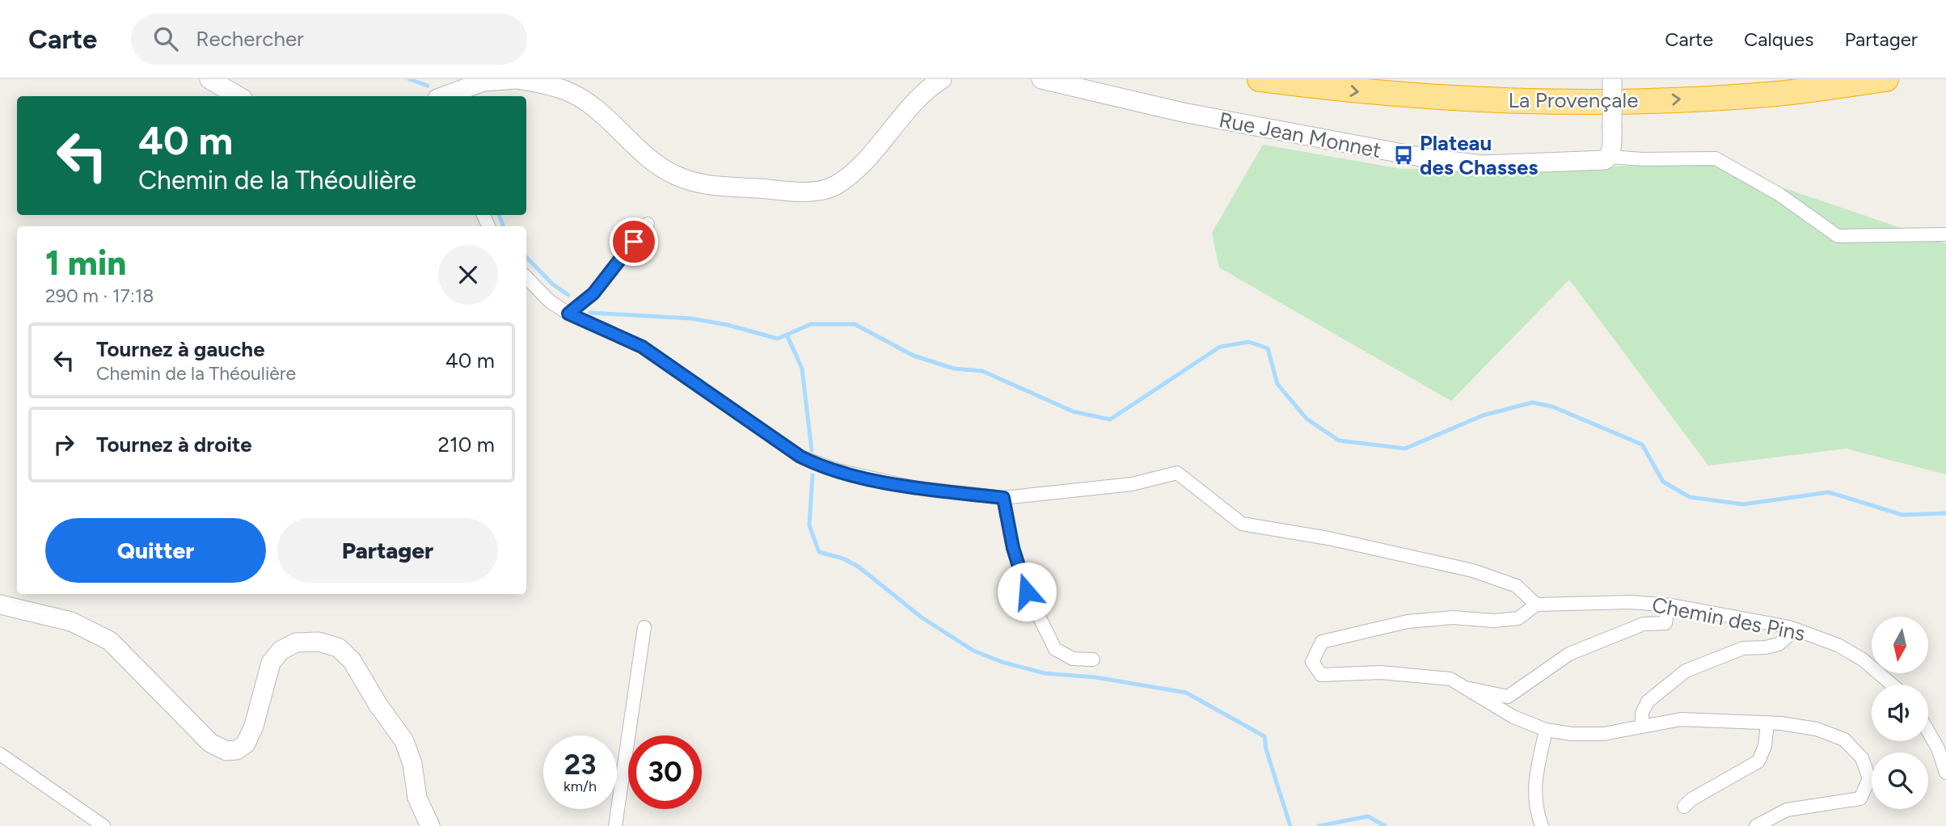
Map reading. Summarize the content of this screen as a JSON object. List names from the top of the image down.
{
  "streets": {
    "highway": ["La Provençale"],
    "street": ["Rue Jean Monnet", "Chemin des Pins"]
  },
  "one_way": ["La Provençale"],
  "places": {
    "bus stop": ["Plateau des Chasses"]
  },
  "north": "bottom",
  "page": {
    "header": "Carte",
    "search": "Rechercher",
    "nav": ["Carte", "Calques", "Partager"],
    "turn": ["40 m", "Chemin de la Théoulière"],
    "heading": ["1 min", "290 m · 17:18"],
    "list": [
      {
        "name": "Tournez à gauche",
        "note": "Chemin de la Théoulière",
        "value": "40 m"
      },
      {
        "name": "Tournez à droite",
        "value": "210 m"
      }
    ],
    "buttons": ["Quitter", "Partager"],
    "speed": "23 km/h",
    "limit": "30"
  }
}
